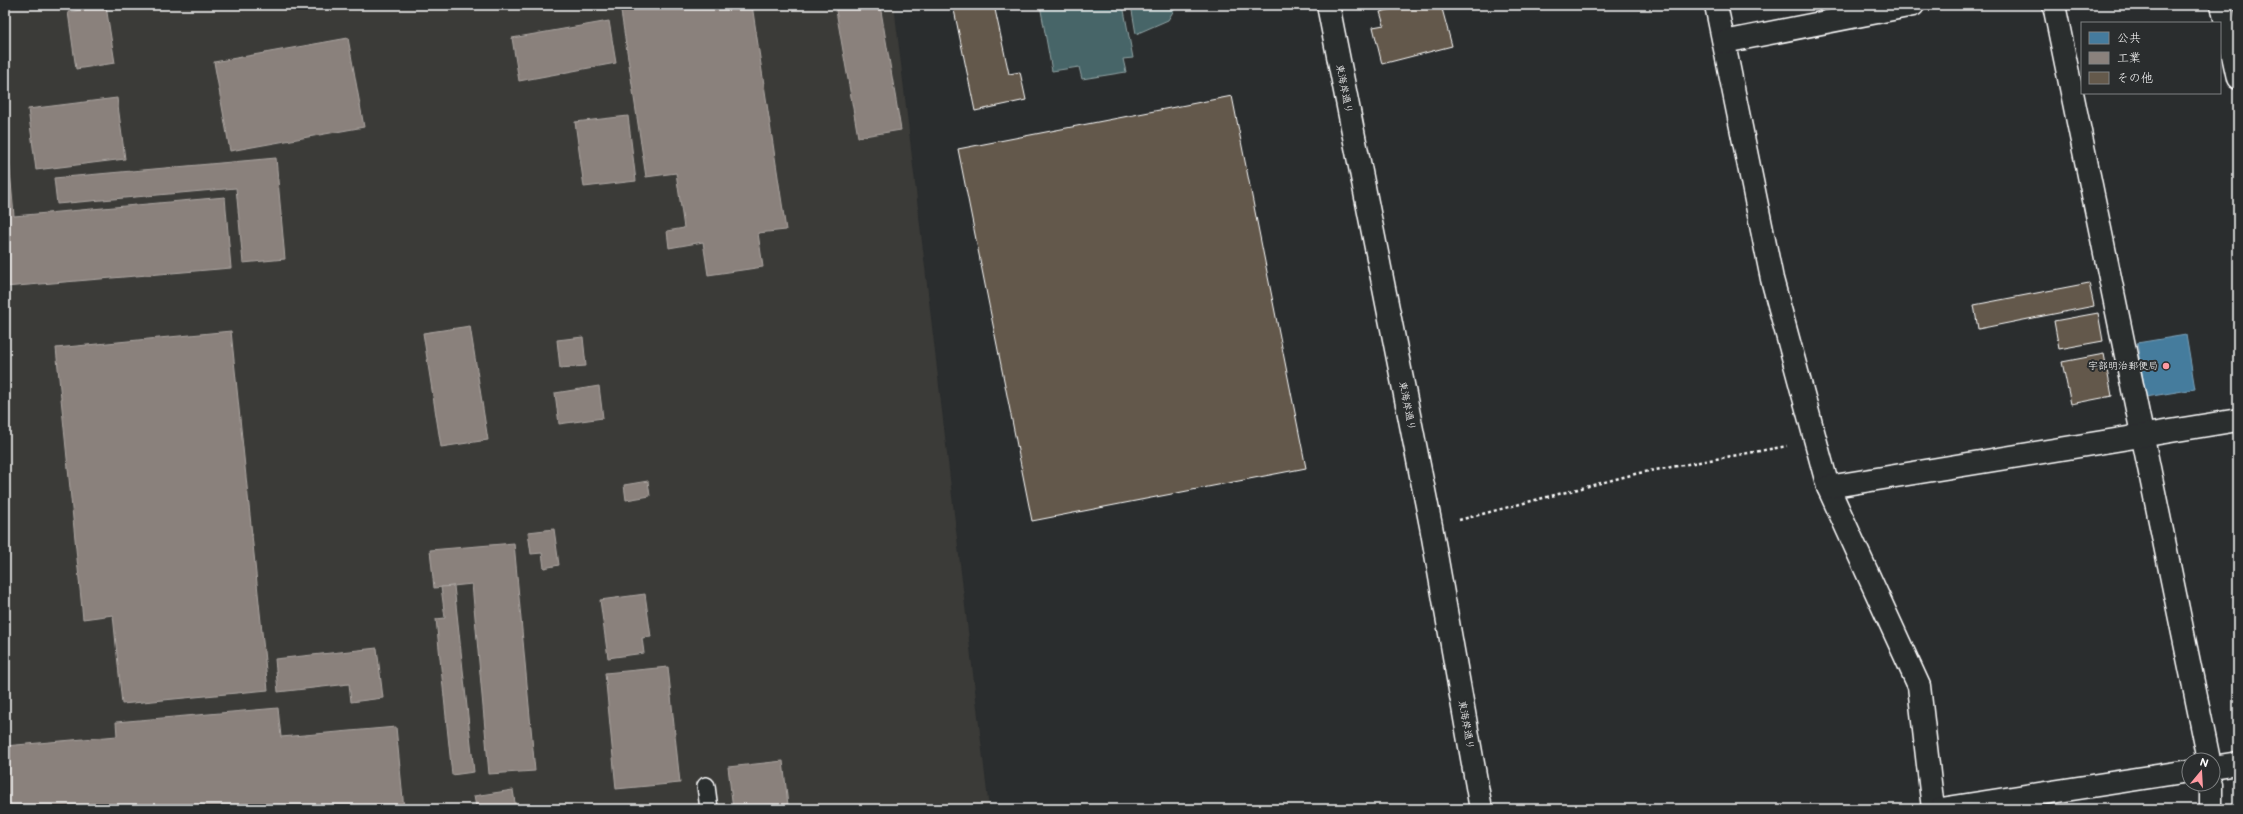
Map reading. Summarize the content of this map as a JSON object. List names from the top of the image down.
{
  "streets": {
    "street": ["東海岸通り"]
  },
  "places": ["宇部明治郵便局"],
  "legend": ["公共", "工業", "その他"],
  "north": "top"
}
